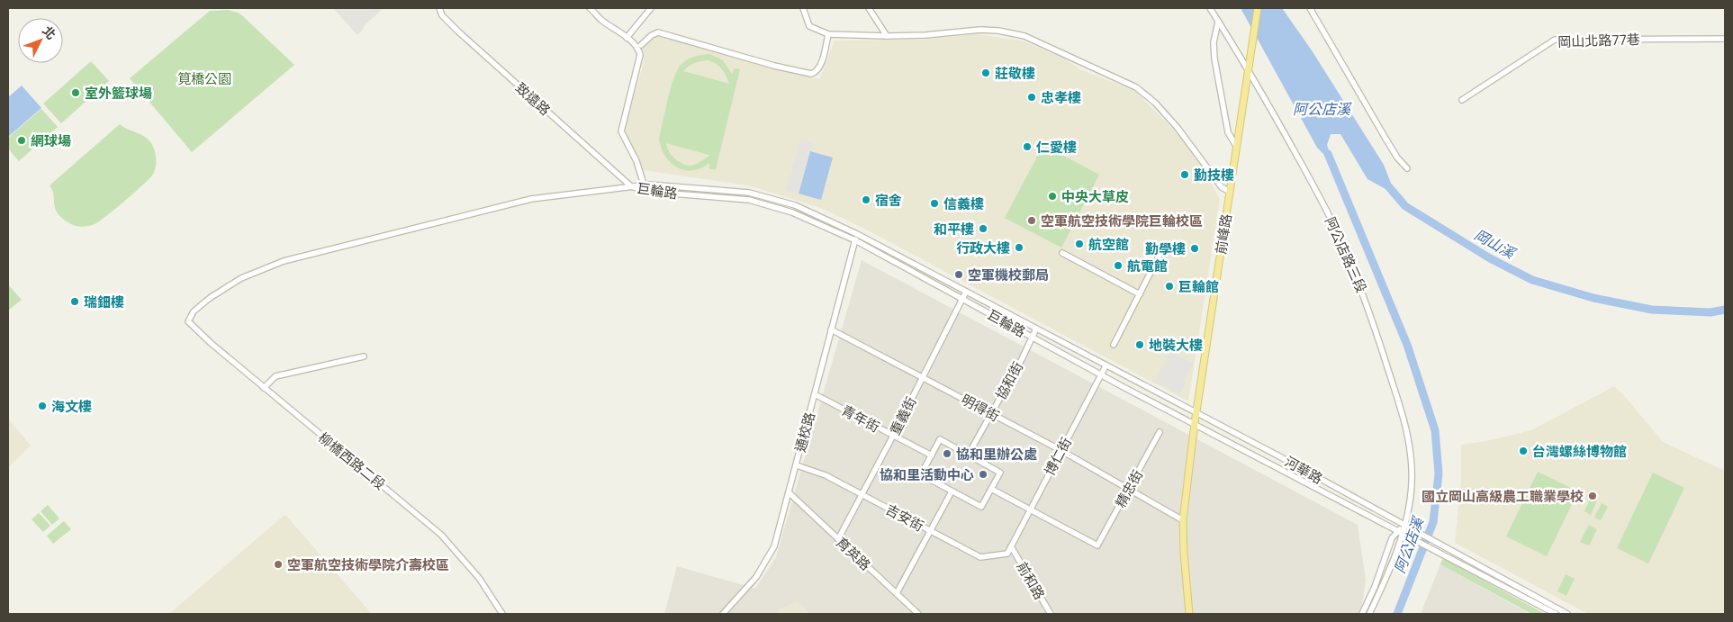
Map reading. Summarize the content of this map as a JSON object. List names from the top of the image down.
{
  "streets": {
    "main road": ["前峰路"],
    "street": [
      "岡山北路77巷",
      "致遠路",
      "巨輪路",
      "阿公店路三段",
      "協和街",
      "明得街",
      "重義街",
      "青年街",
      "通校路",
      "博仁街",
      "柳橋西路二段",
      "河華路",
      "精忠街",
      "吉安街",
      "育英路",
      "前和路"
    ]
  },
  "crossings": [
    ["致遠路", "巨輪路"],
    ["致遠路", "柳橋西路二段"],
    ["巨輪路", "前峰路"],
    ["巨輪路", "協和街"],
    ["巨輪路", "重義街"],
    ["巨輪路", "通校路"],
    ["巨輪路", "博仁街"],
    ["巨輪路", "柳橋西路二段"],
    ["巨輪路", "河華路"],
    ["前峰路", "阿公店路三段"],
    ["前峰路", "河華路"],
    ["阿公店路三段", "河華路"],
    ["協和街", "明得街"],
    ["明得街", "重義街"],
    ["明得街", "通校路"],
    ["明得街", "博仁街"],
    ["明得街", "精忠街"],
    ["重義街", "青年街"],
    ["重義街", "吉安街"],
    ["重義街", "育英路"],
    ["青年街", "通校路"],
    ["通校路", "吉安街"],
    ["通校路", "育英路"],
    ["博仁街", "精忠街"],
    ["博仁街", "吉安街"],
    ["博仁街", "前和路"],
    ["吉安街", "前和路"]
  ],
  "water": ["阿公店溪", "岡山溪"],
  "parks": ["筧橋公園"],
  "places": [
    "莊敬樓",
    "室外籃球場",
    "忠孝樓",
    "網球場",
    "仁愛樓",
    "勤技樓",
    "中央大草皮",
    "宿舍",
    "信義樓",
    "空軍航空技術學院巨輪校區",
    "和平樓",
    "航空館",
    "行政大樓",
    "勤學樓",
    "航電館",
    "空軍機校郵局",
    "巨輪館",
    "瑞鈿樓",
    "地裝大樓",
    "海文樓",
    "台灣螺絲博物館",
    "協和里辦公處",
    "協和里活動中心",
    "國立岡山高級農工職業學校",
    "空軍航空技術學院介壽校區"
  ],
  "north": "top right"
}
